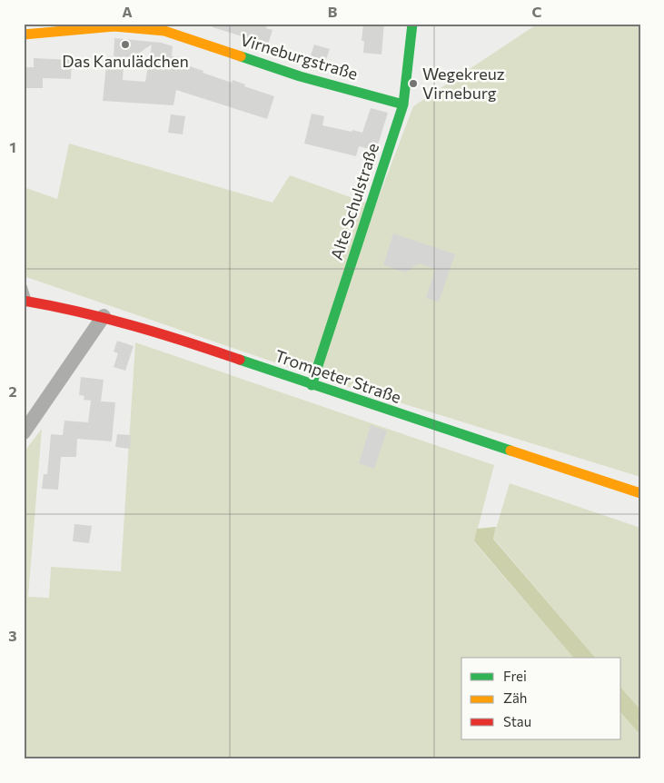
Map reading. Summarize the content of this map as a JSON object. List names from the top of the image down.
{
  "streets": {
    "street": ["Virneburgstraße", "Alte Schulstraße", "Trompeter Straße"]
  },
  "crossings": [
    ["Virneburgstraße", "Alte Schulstraße"],
    ["Alte Schulstraße", "Trompeter Straße"]
  ],
  "places": ["Das Kanulädchen", "Wegekreuz Virneburg"],
  "legend": ["Frei", "Zäh", "Stau"],
  "grid": {
    "columns": ["A", "B", "C"],
    "rows": ["1", "2", "3"]
  }
}
